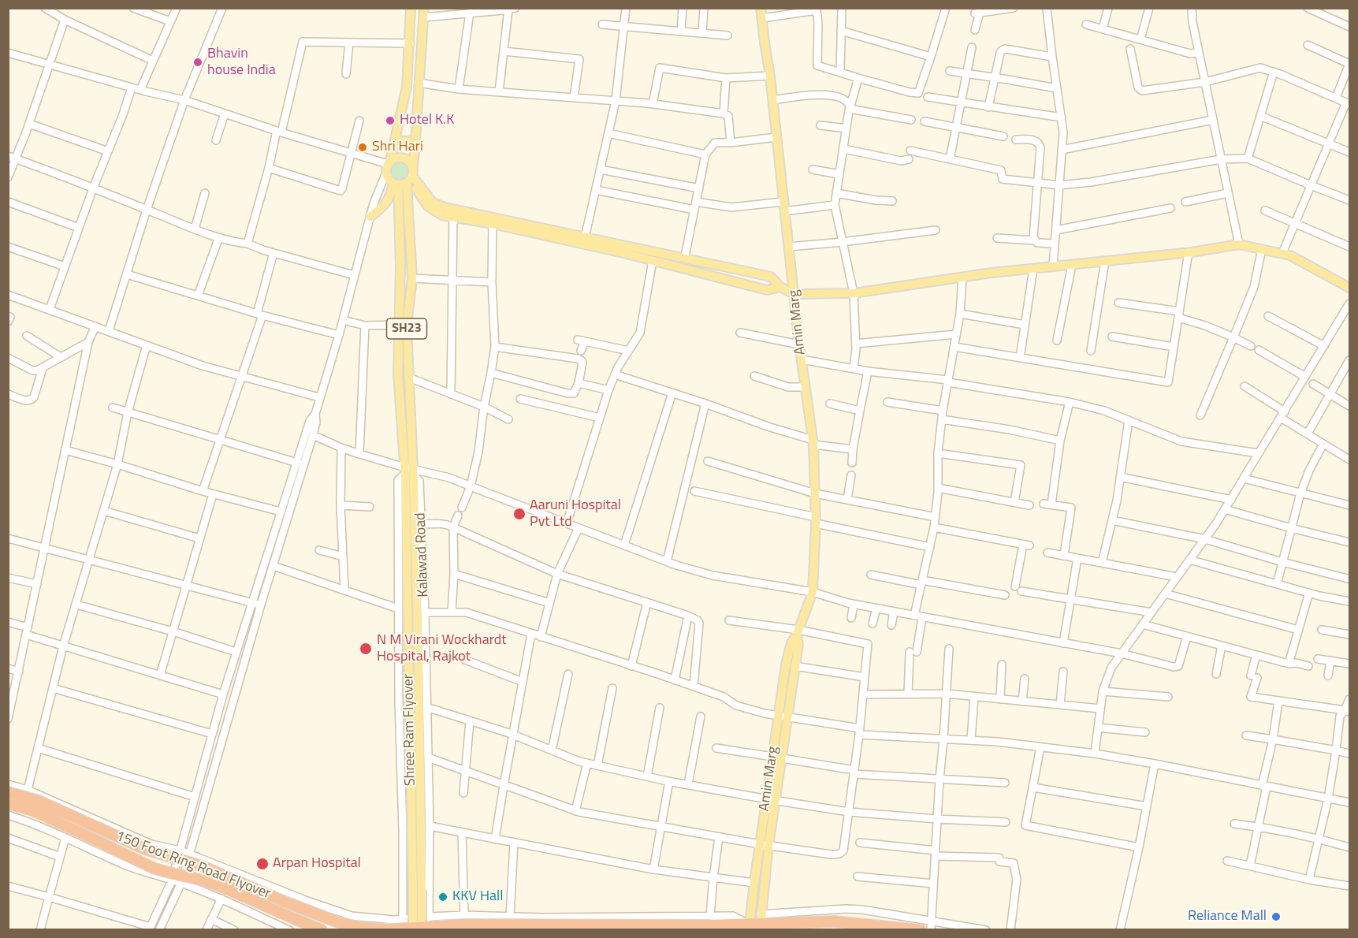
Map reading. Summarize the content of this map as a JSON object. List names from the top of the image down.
{
  "streets": {
    "highway": ["150 Foot Ring Road Flyover"],
    "main road": [
      "Amin Marg",
      "SH23",
      "Kalawad Road",
      "Shree Ram Flyover"
    ]
  },
  "crossings": [
    ["Amin Marg", "150 Foot Ring Road Flyover"],
    ["Kalawad Road", "Shree Ram Flyover"]
  ],
  "places": [
    "Bhavin house India",
    "Hotel K.K",
    "Shri Hari",
    "Aaruni Hospital Pvt Ltd",
    "N M Virani Wockhardt Hospital, Rajkot",
    "Arpan Hospital",
    "KKV Hall",
    "Reliance Mall"
  ]
}
